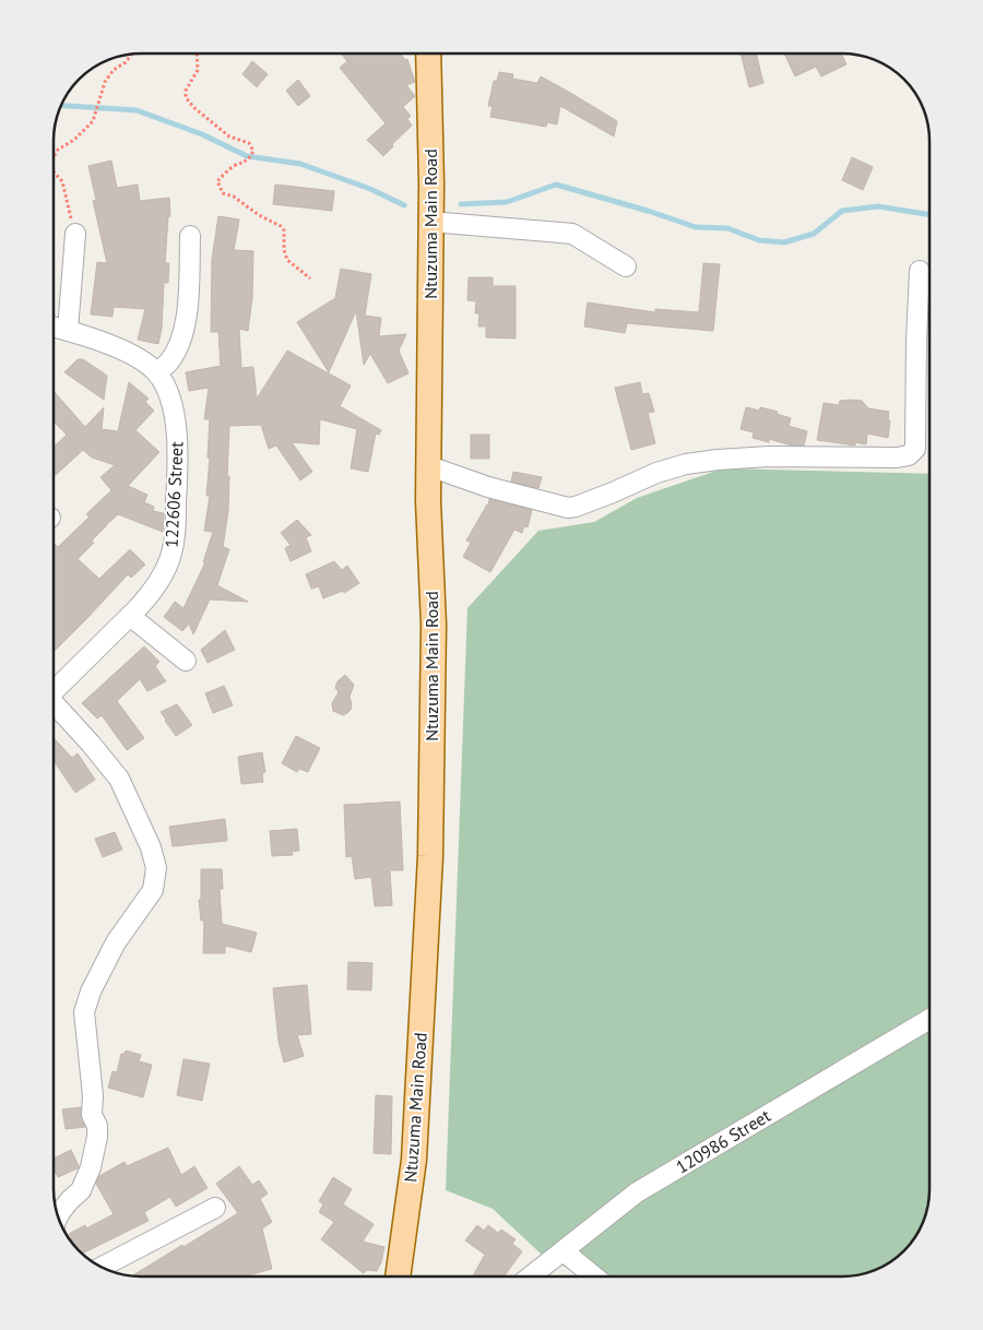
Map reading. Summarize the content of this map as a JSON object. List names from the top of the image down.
{
  "streets": {
    "main road": ["Ntuzuma Main Road"],
    "street": ["122606 Street", "120986 Street"]
  }
}
